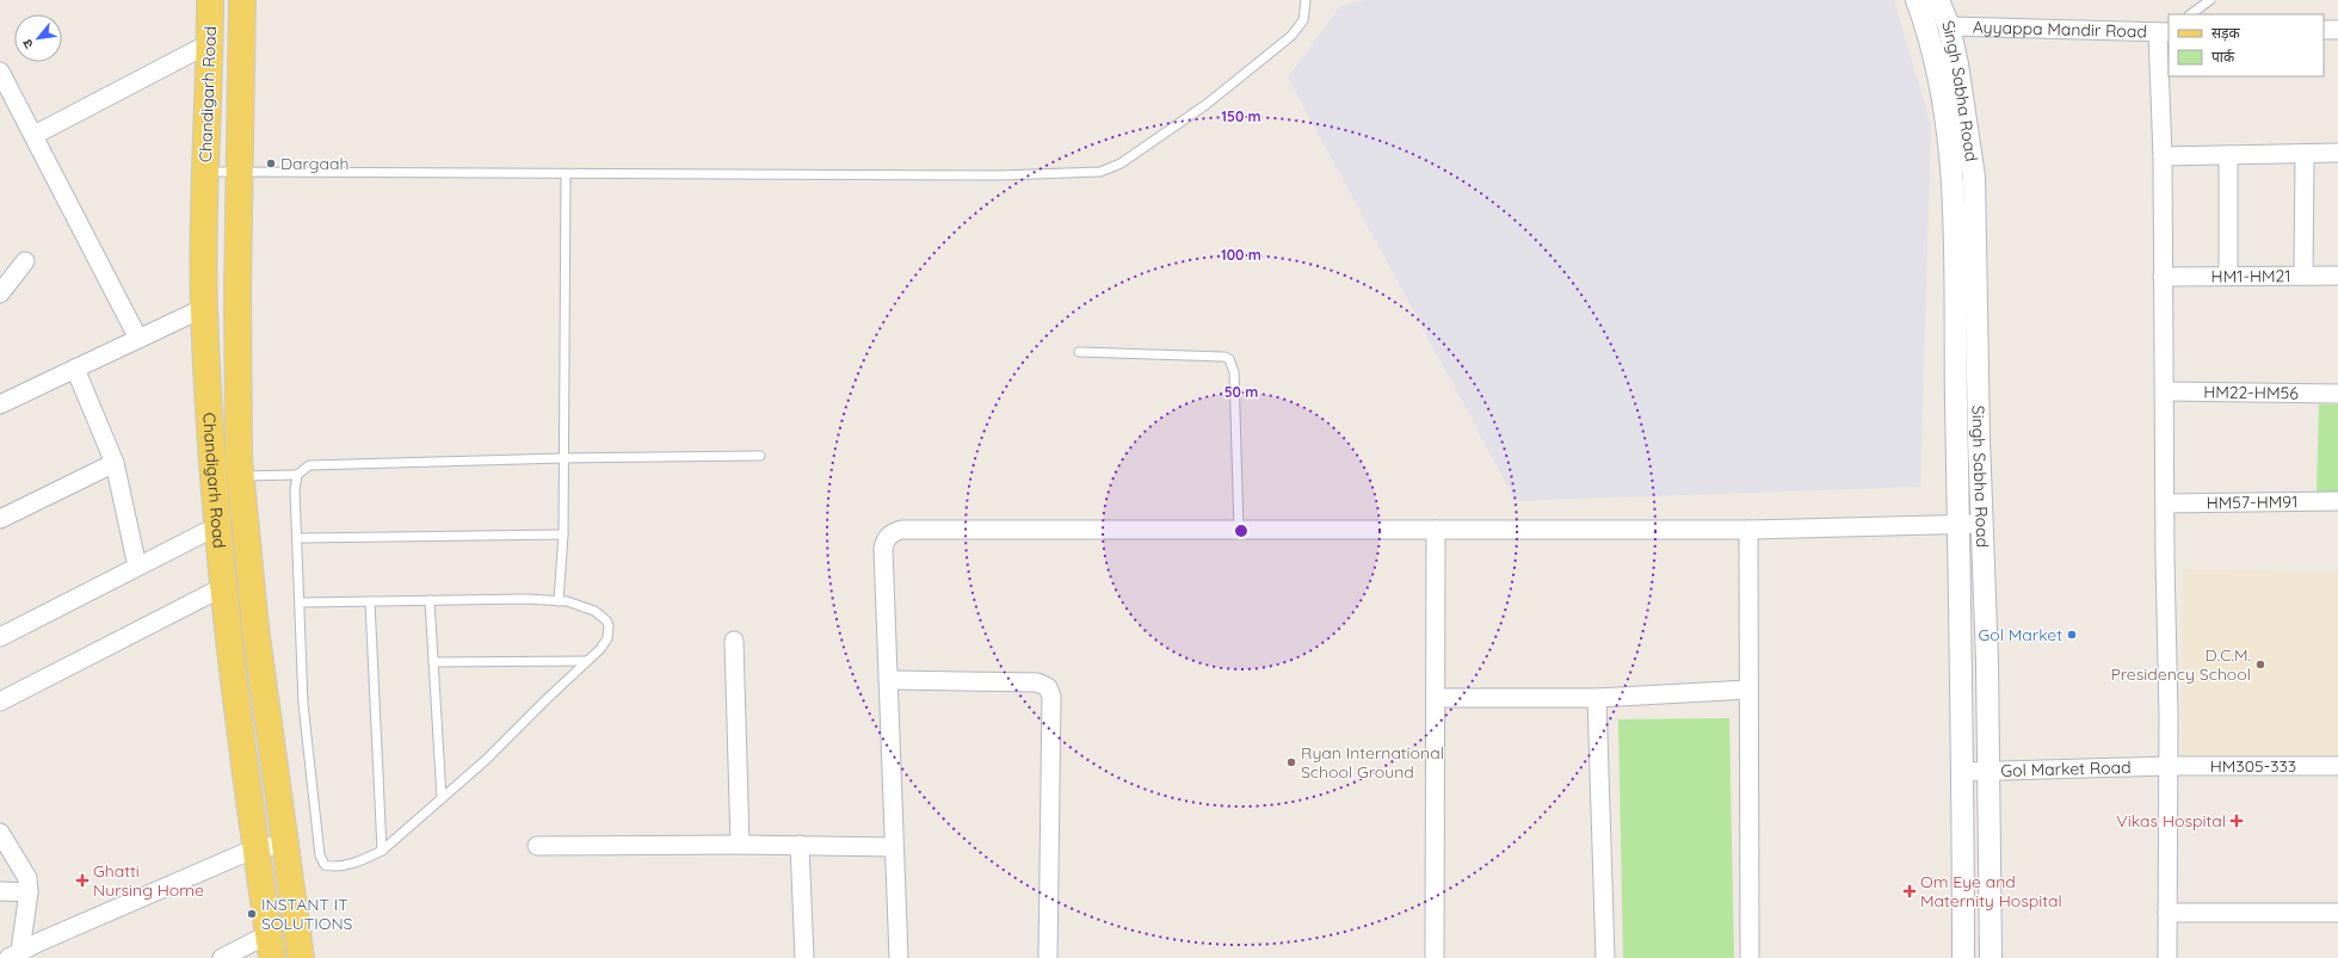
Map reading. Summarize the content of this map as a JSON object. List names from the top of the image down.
{
  "streets": {
    "main road": ["Chandigarh Road"],
    "street": [
      "Ayyappa Mandir Road",
      "Singh Sabha Road",
      "HM1-HM21",
      "HM22-HM56",
      "HM57-HM91",
      "HM305-333",
      "Gol Market Road"
    ]
  },
  "crossings": [
    ["Ayyappa Mandir Road", "Singh Sabha Road"],
    ["Singh Sabha Road", "Gol Market Road"],
    ["HM305-333", "Gol Market Road"]
  ],
  "places": {
    "other": [
      "Dargaah",
      "Gol Market",
      "D.C.M. Presidency School",
      "Ryan International School Ground",
      "INSTANT IT SOLUTIONS"
    ],
    "health": ["Vikas Hospital", "Ghatti Nursing Home", "Om Eye and Maternity Hospital"]
  },
  "legend": ["सड़क", "पार्क"],
  "north": "bottom left",
  "rings": ["150 m", "100 m", "50 m"]
}
